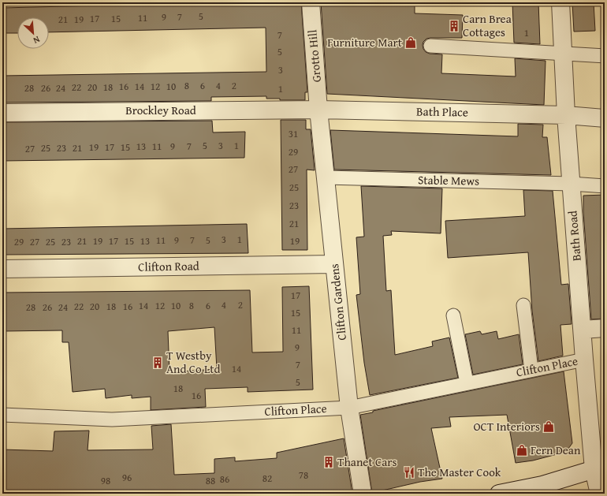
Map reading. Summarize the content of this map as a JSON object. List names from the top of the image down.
{
  "streets": {
    "street": [
      "Grotto Hill",
      "Brockley Road",
      "Bath Place",
      "Bath Road",
      "Clifton Road",
      "Clifton Gardens"
    ],
    "lane": ["Stable Mews", "Clifton Place"]
  },
  "crossings": [
    ["Grotto Hill", "Brockley Road"],
    ["Grotto Hill", "Bath Place"],
    ["Grotto Hill", "Clifton Gardens"],
    ["Brockley Road", "Bath Place"],
    ["Brockley Road", "Clifton Gardens"],
    ["Bath Place", "Bath Road"],
    ["Bath Place", "Clifton Gardens"],
    ["Stable Mews", "Bath Road"],
    ["Stable Mews", "Clifton Gardens"],
    ["Bath Road", "Clifton Place"],
    ["Clifton Road", "Clifton Gardens"],
    ["Clifton Gardens", "Clifton Place"]
  ],
  "places": {
    "building": ["Carn Brea Cottages", "T Westby And Co Ltd", "Thanet Cars"],
    "shop": ["Furniture Mart", "OCT Interiors", "Fern Dean"],
    "restaurant": ["The Master Cook"]
  },
  "house_numbers": [
    "5",
    "9",
    "7",
    "11",
    "17",
    "15",
    "21",
    "19",
    "1",
    "7",
    "5",
    "3",
    "8",
    "6",
    "4",
    "2",
    "16",
    "14",
    "12",
    "10",
    "22",
    "20",
    "18",
    "28",
    "26",
    "24",
    "1",
    "31",
    "5",
    "3",
    "1",
    "13",
    "11",
    "9",
    "7",
    "19",
    "17",
    "15",
    "25",
    "23",
    "21",
    "27",
    "29",
    "27",
    "25",
    "23",
    "21",
    "3",
    "1",
    "11",
    "9",
    "7",
    "5",
    "21",
    "19",
    "17",
    "15",
    "13",
    "19",
    "29",
    "27",
    "25",
    "23",
    "17",
    "4",
    "2",
    "14",
    "12",
    "10",
    "8",
    "6",
    "22",
    "20",
    "18",
    "16",
    "28",
    "26",
    "24",
    "15",
    "11",
    "9",
    "7",
    "14",
    "5",
    "18",
    "16",
    "78",
    "96",
    "82",
    "86",
    "98",
    "88"
  ],
  "north": "bottom right"
}
